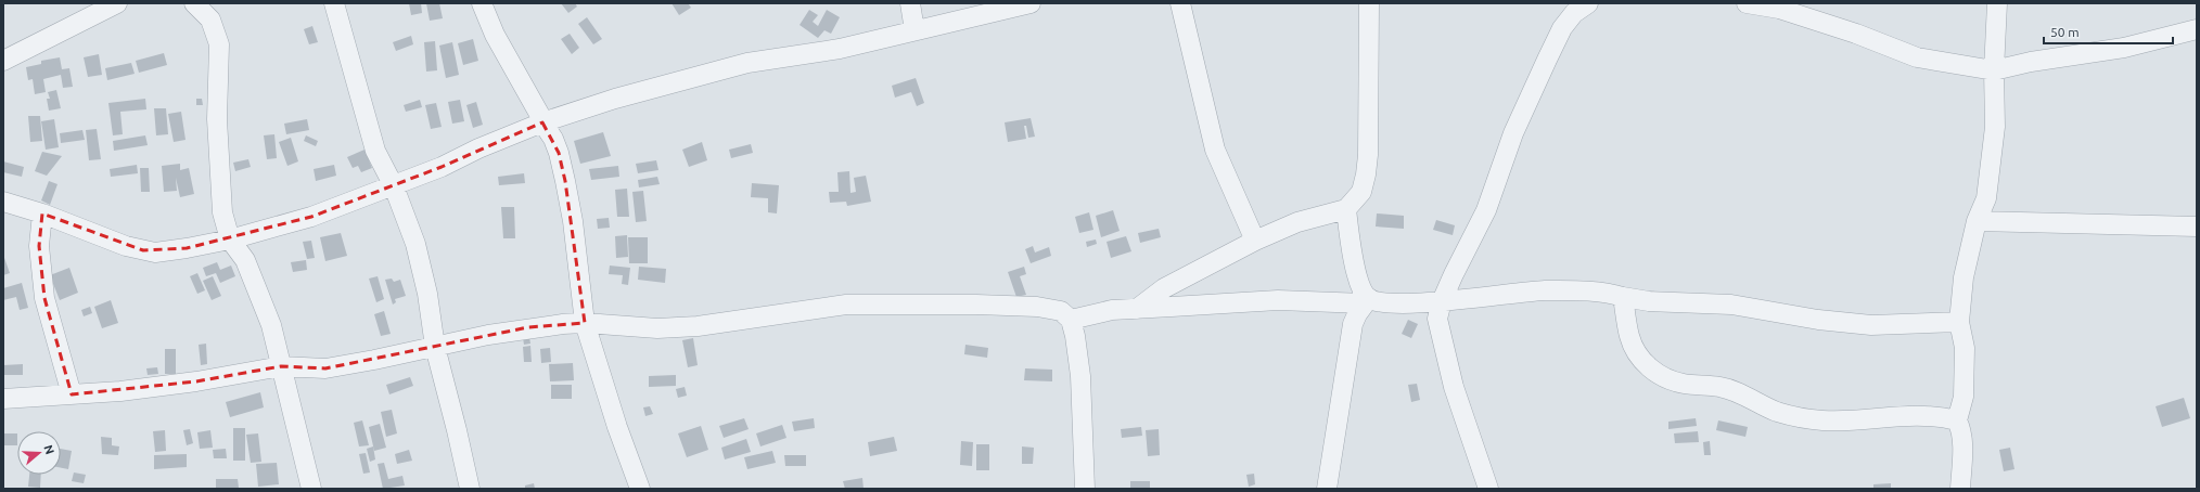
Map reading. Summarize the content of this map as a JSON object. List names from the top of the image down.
{
  "scale_bar": "50 m",
  "north": "right"
}
